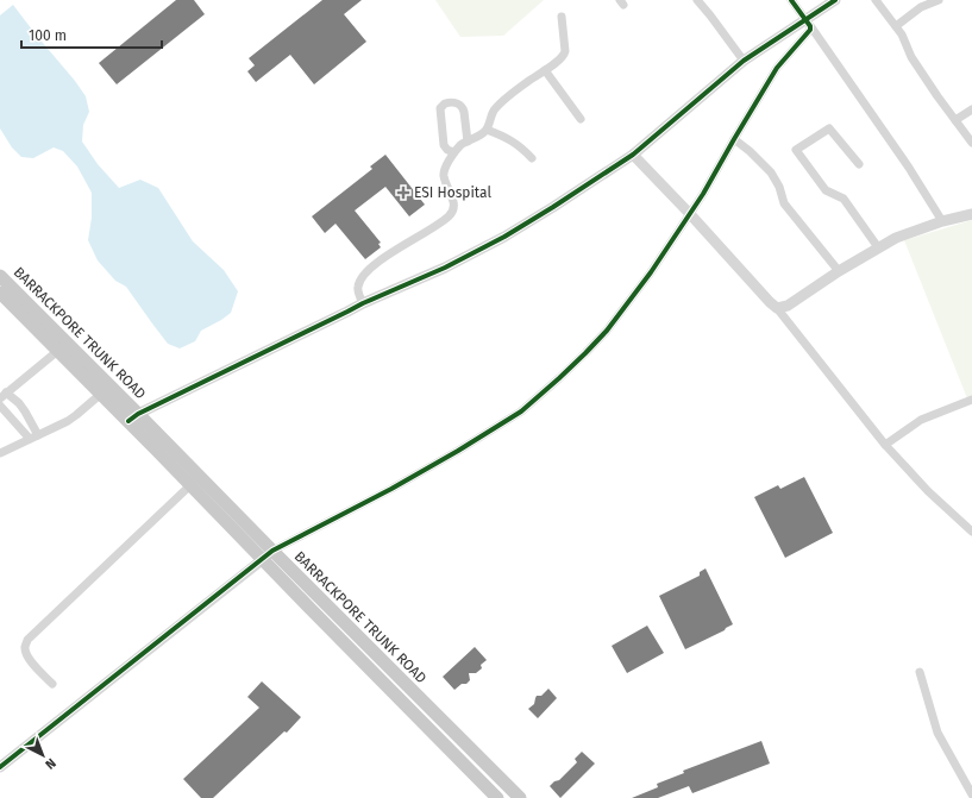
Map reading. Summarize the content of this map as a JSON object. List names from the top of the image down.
{
  "streets": {
    "main road": ["BARRACKPORE TRUNK ROAD"]
  },
  "places": {
    "health": ["ESI Hospital"]
  },
  "scale_bar": "100 m",
  "north": "bottom right"
}
